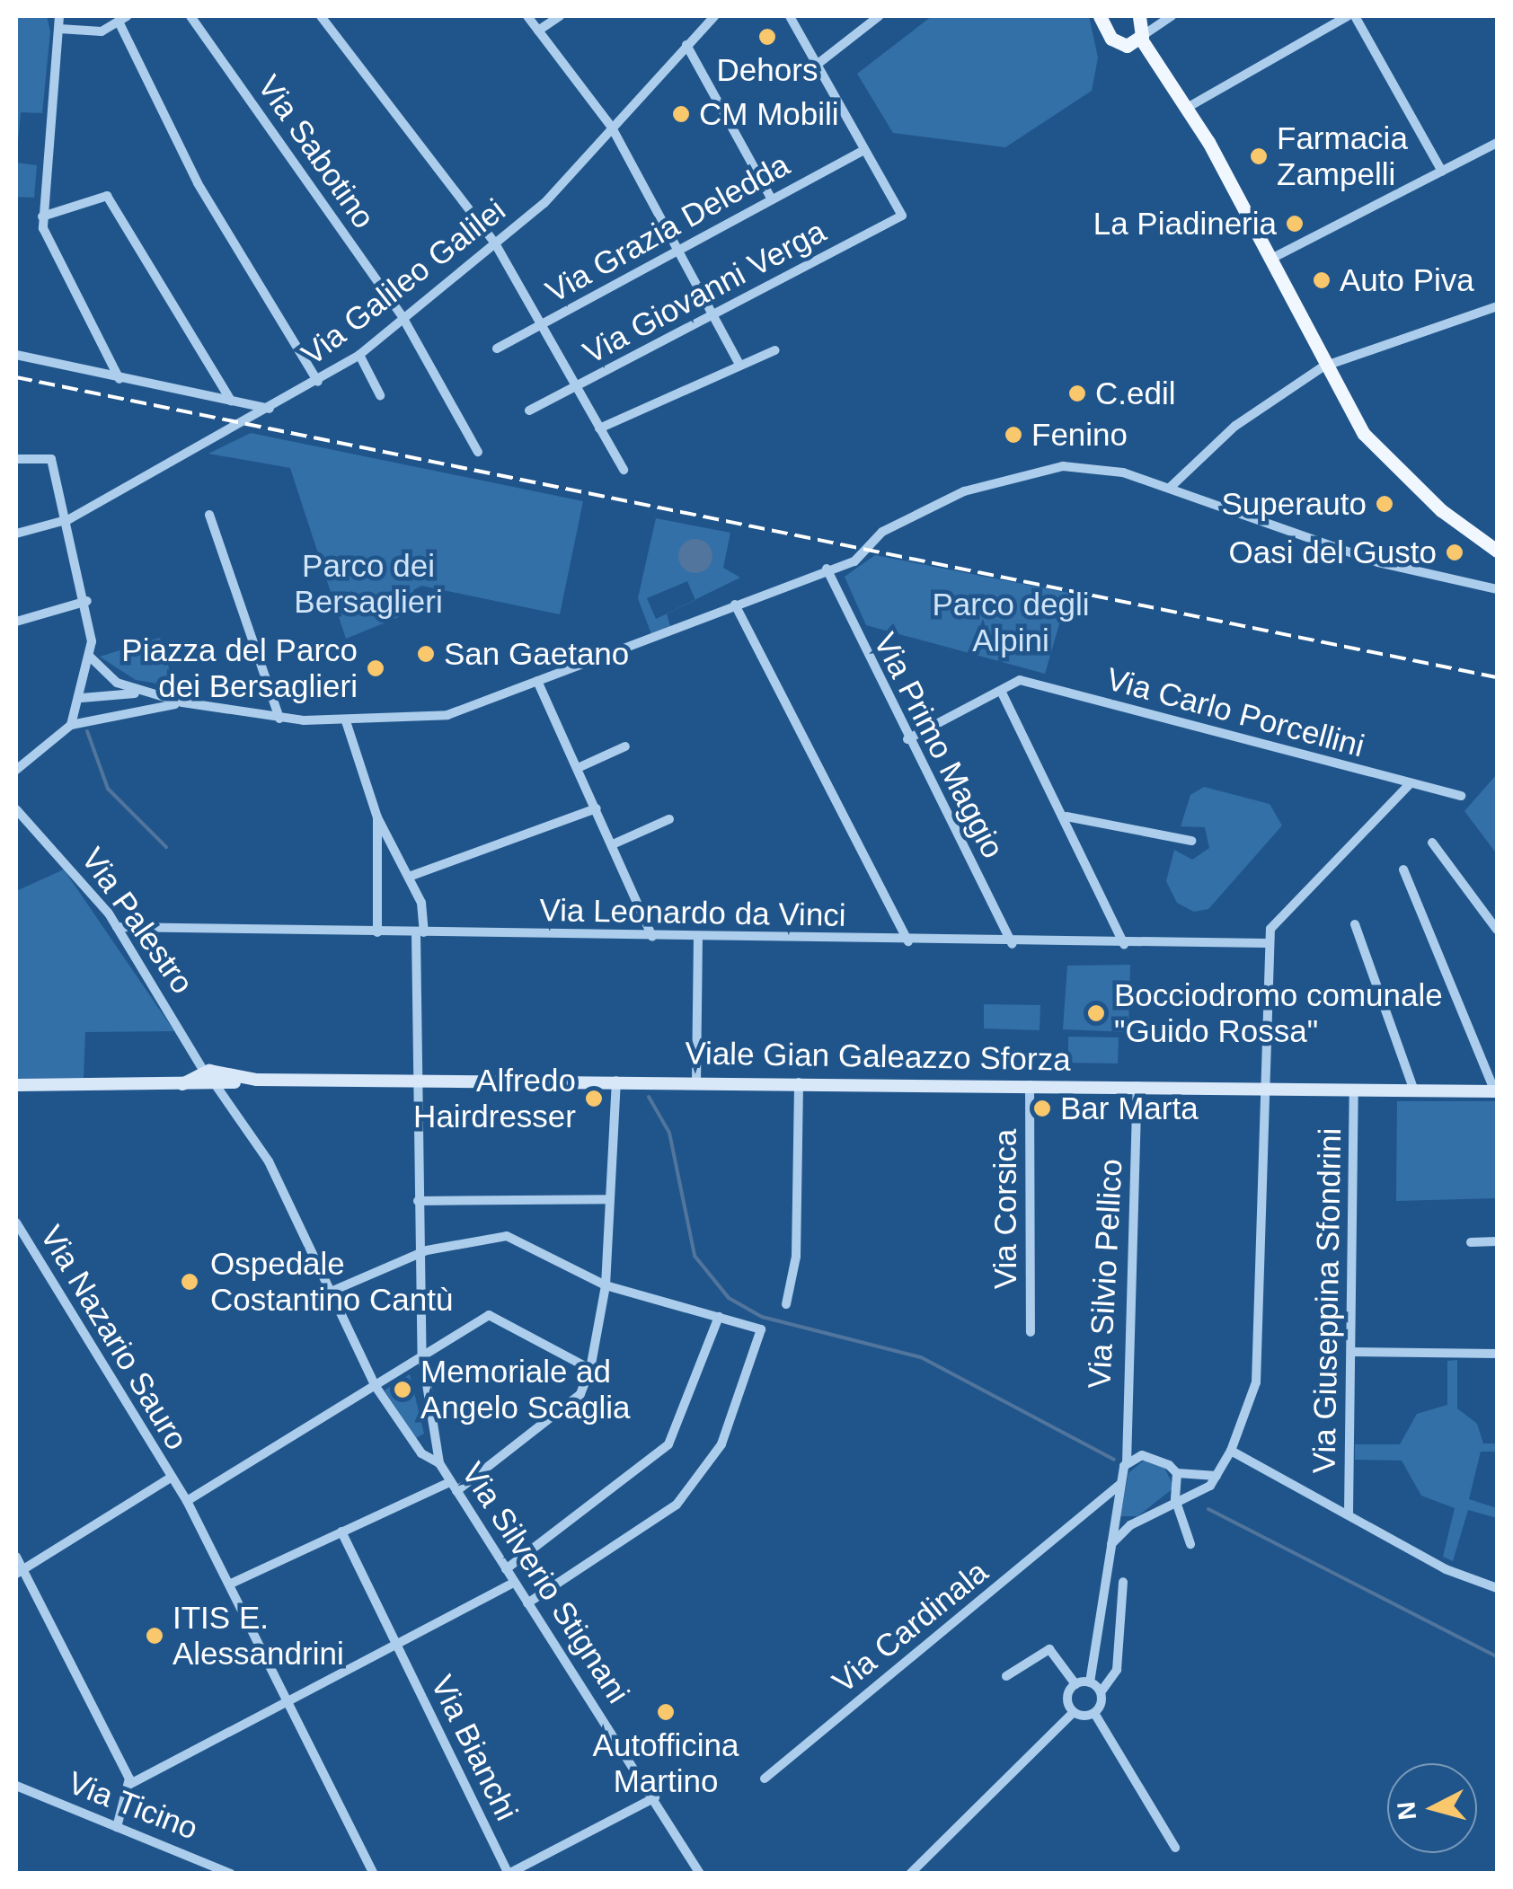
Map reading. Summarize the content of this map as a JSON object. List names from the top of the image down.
{
  "streets": {
    "street": [
      "Via Sabotino",
      "Via Grazia Deledda",
      "Via Galileo Galilei",
      "Via Giovanni Verga",
      "Via Carlo Porcellini",
      "Via Primo Maggio",
      "Via Leonardo da Vinci",
      "Via Palestro",
      "Viale Gian Galeazzo Sforza",
      "Via Corsica",
      "Via Silvio Pellico",
      "Via Giuseppina Sfondrini",
      "Via Nazario Sauro",
      "Via Silverio Stignani",
      "Via Cardinala",
      "Via Bianchi",
      "Via Ticino"
    ]
  },
  "crossings": [
    ["Via Sabotino", "Via Galileo Galilei"],
    ["Via Grazia Deledda", "Via Giovanni Verga"],
    ["Via Primo Maggio", "Via Leonardo da Vinci"],
    ["Via Leonardo da Vinci", "Via Palestro"],
    ["Via Leonardo da Vinci", "Via Silverio Stignani"],
    ["Via Palestro", "Viale Gian Galeazzo Sforza"],
    ["Via Palestro", "Via Silverio Stignani"],
    ["Viale Gian Galeazzo Sforza", "Via Corsica"],
    ["Viale Gian Galeazzo Sforza", "Via Silvio Pellico"],
    ["Viale Gian Galeazzo Sforza", "Via Giuseppina Sfondrini"],
    ["Viale Gian Galeazzo Sforza", "Via Silverio Stignani"],
    ["Via Silvio Pellico", "Via Cardinala"]
  ],
  "parks": ["Parco dei Bersaglieri", "Parco degli Alpini"],
  "places": [
    "Dehors",
    "CM Mobili",
    "Farmacia Zampelli",
    "La Piadineria",
    "Auto Piva",
    "C.edil",
    "Fenino",
    "Superauto",
    "Oasi del Gusto",
    "San Gaetano",
    "Piazza del Parco dei Bersaglieri",
    "Bocciodromo comunale \"Guido Rossa\"",
    "Alfredo Hairdresser",
    "Bar Marta",
    "Ospedale Costantino Cantù",
    "Memoriale ad Angelo Scaglia",
    "ITIS E. Alessandrini",
    "Autofficina Martino"
  ],
  "north": "left"
}
